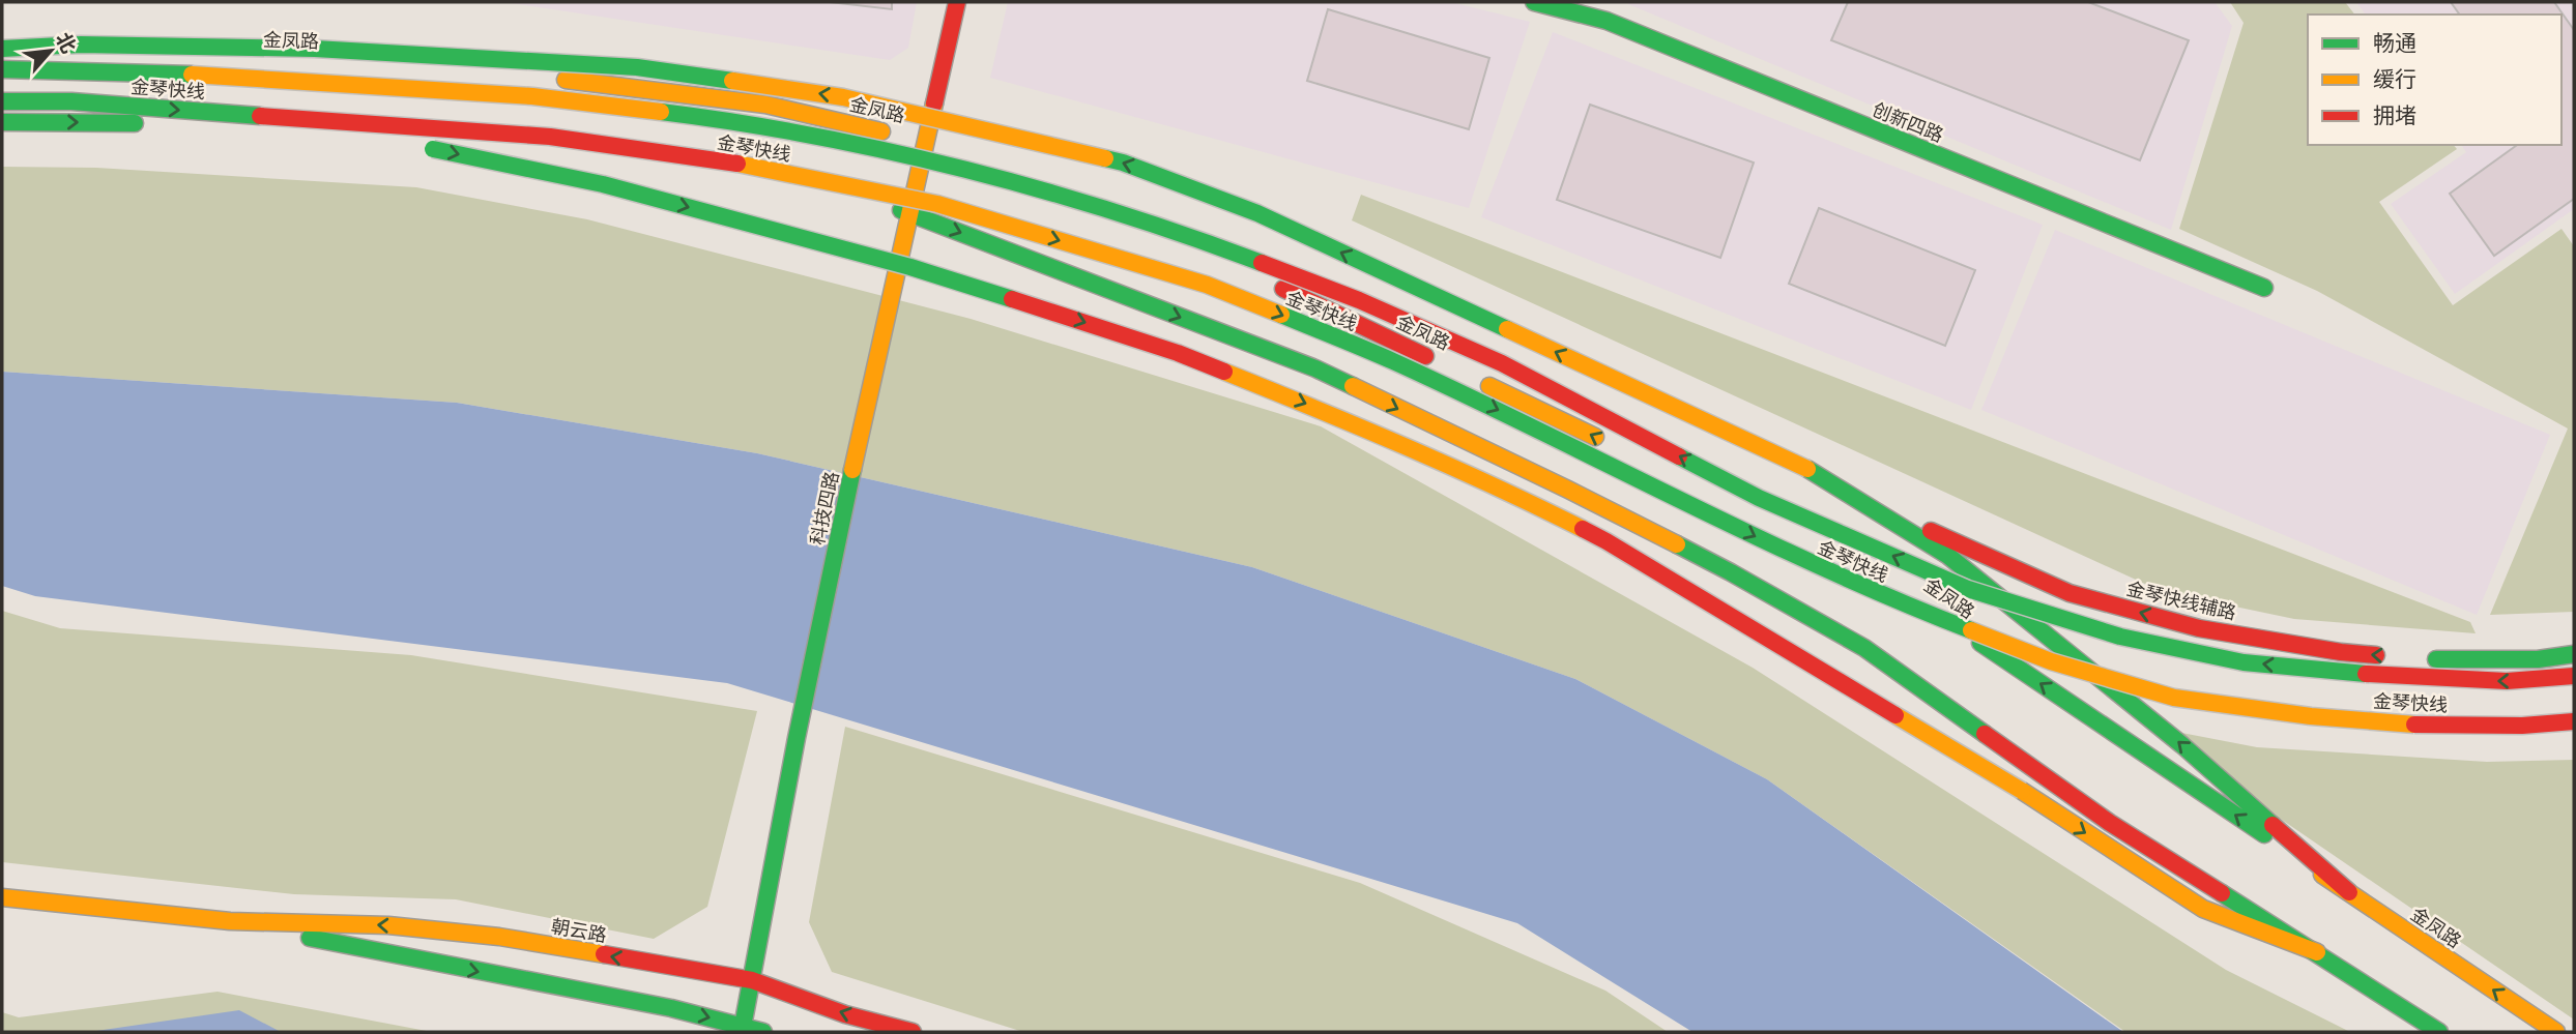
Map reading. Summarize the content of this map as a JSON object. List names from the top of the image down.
{
  "streets": {
    "main road": [
      "金凤路",
      "金琴快线",
      "创新四路",
      "科技四路",
      "金琴快线辅路",
      "朝云路"
    ]
  },
  "crossings": [
    ["金凤路", "科技四路"],
    ["科技四路", "朝云路"]
  ],
  "legend": ["畅通", "缓行", "拥堵"],
  "north": "top right"
}
